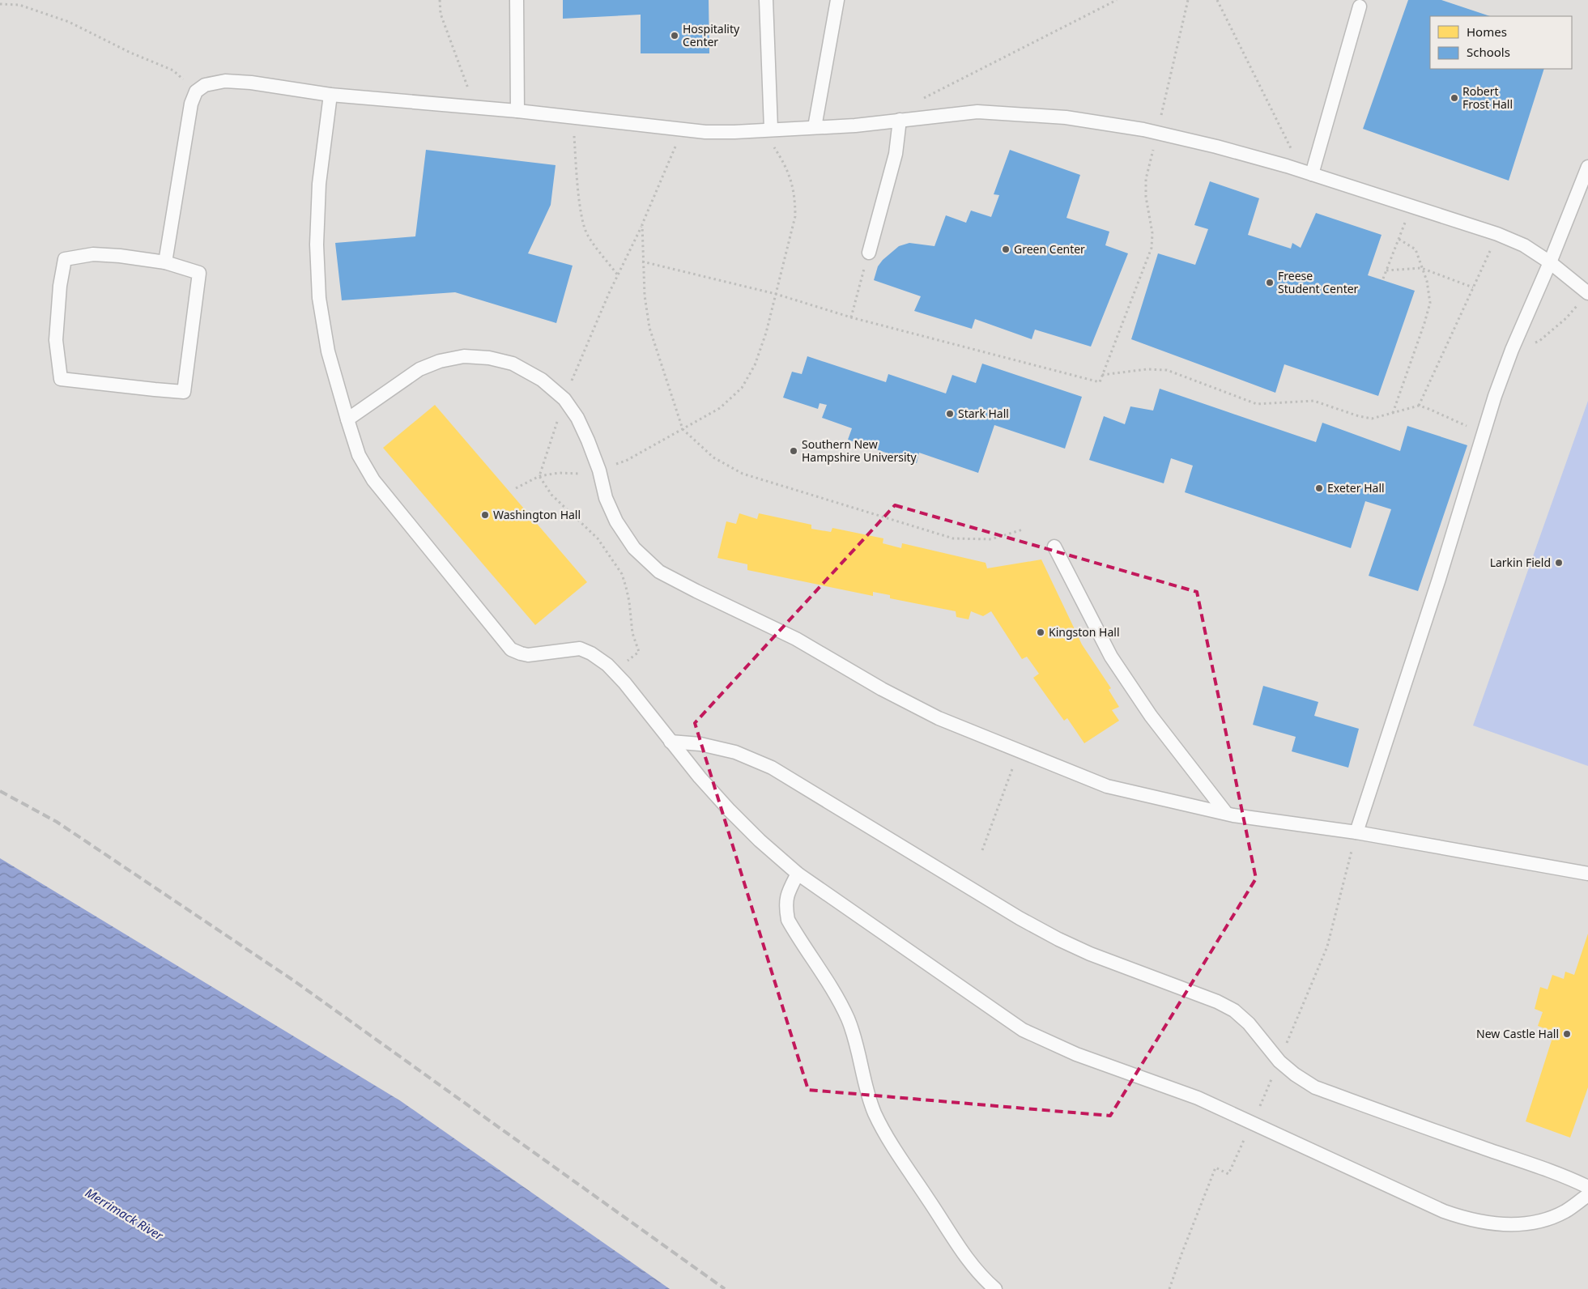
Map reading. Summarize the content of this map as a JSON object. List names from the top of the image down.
{
  "water": ["Merrimack River"],
  "places": [
    "Hospitality Center",
    "Robert Frost Hall",
    "Green Center",
    "Freese Student Center",
    "Stark Hall",
    "Southern New Hampshire University",
    "Exeter Hall",
    "Washington Hall",
    "Larkin Field",
    "Kingston Hall",
    "New Castle Hall"
  ],
  "legend": ["Homes", "Schools"]
}
